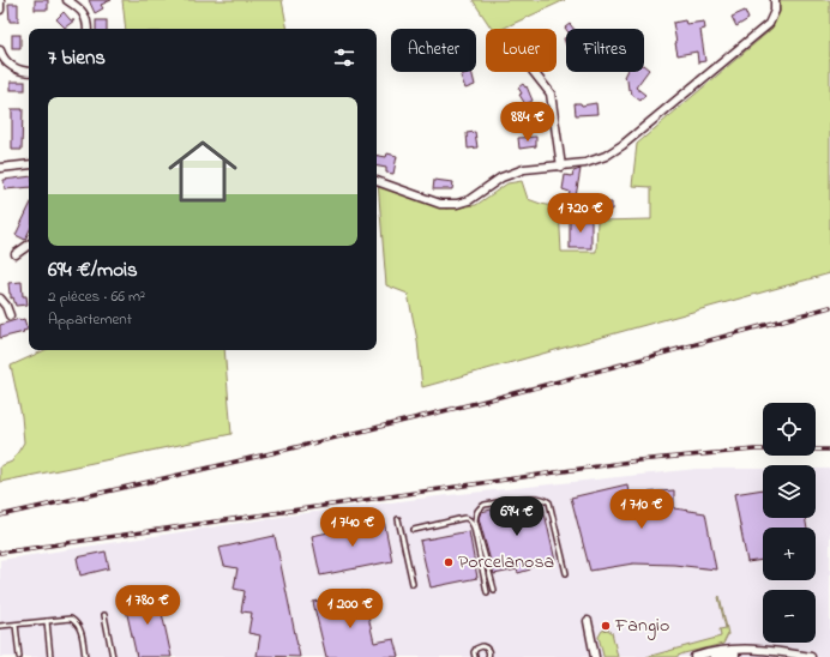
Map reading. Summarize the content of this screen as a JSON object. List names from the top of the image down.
{
  "places": ["Porcelanosa", "Fangio"],
  "page": {
    "chip": ["Acheter", "Louer", "Filtres"],
    "heading": "7 biens",
    "list": [
      {
        "name": "694 €/mois",
        "note": "2 pièces · 66 m² · Appartement"
      }
    ],
    "price": [
      "884 €",
      "1 720 €",
      "1 710 €",
      "694 €",
      "1 740 €",
      "1 780 €",
      "1 200 €"
    ],
    "map_buttons": ["+", "−"]
  }
}
